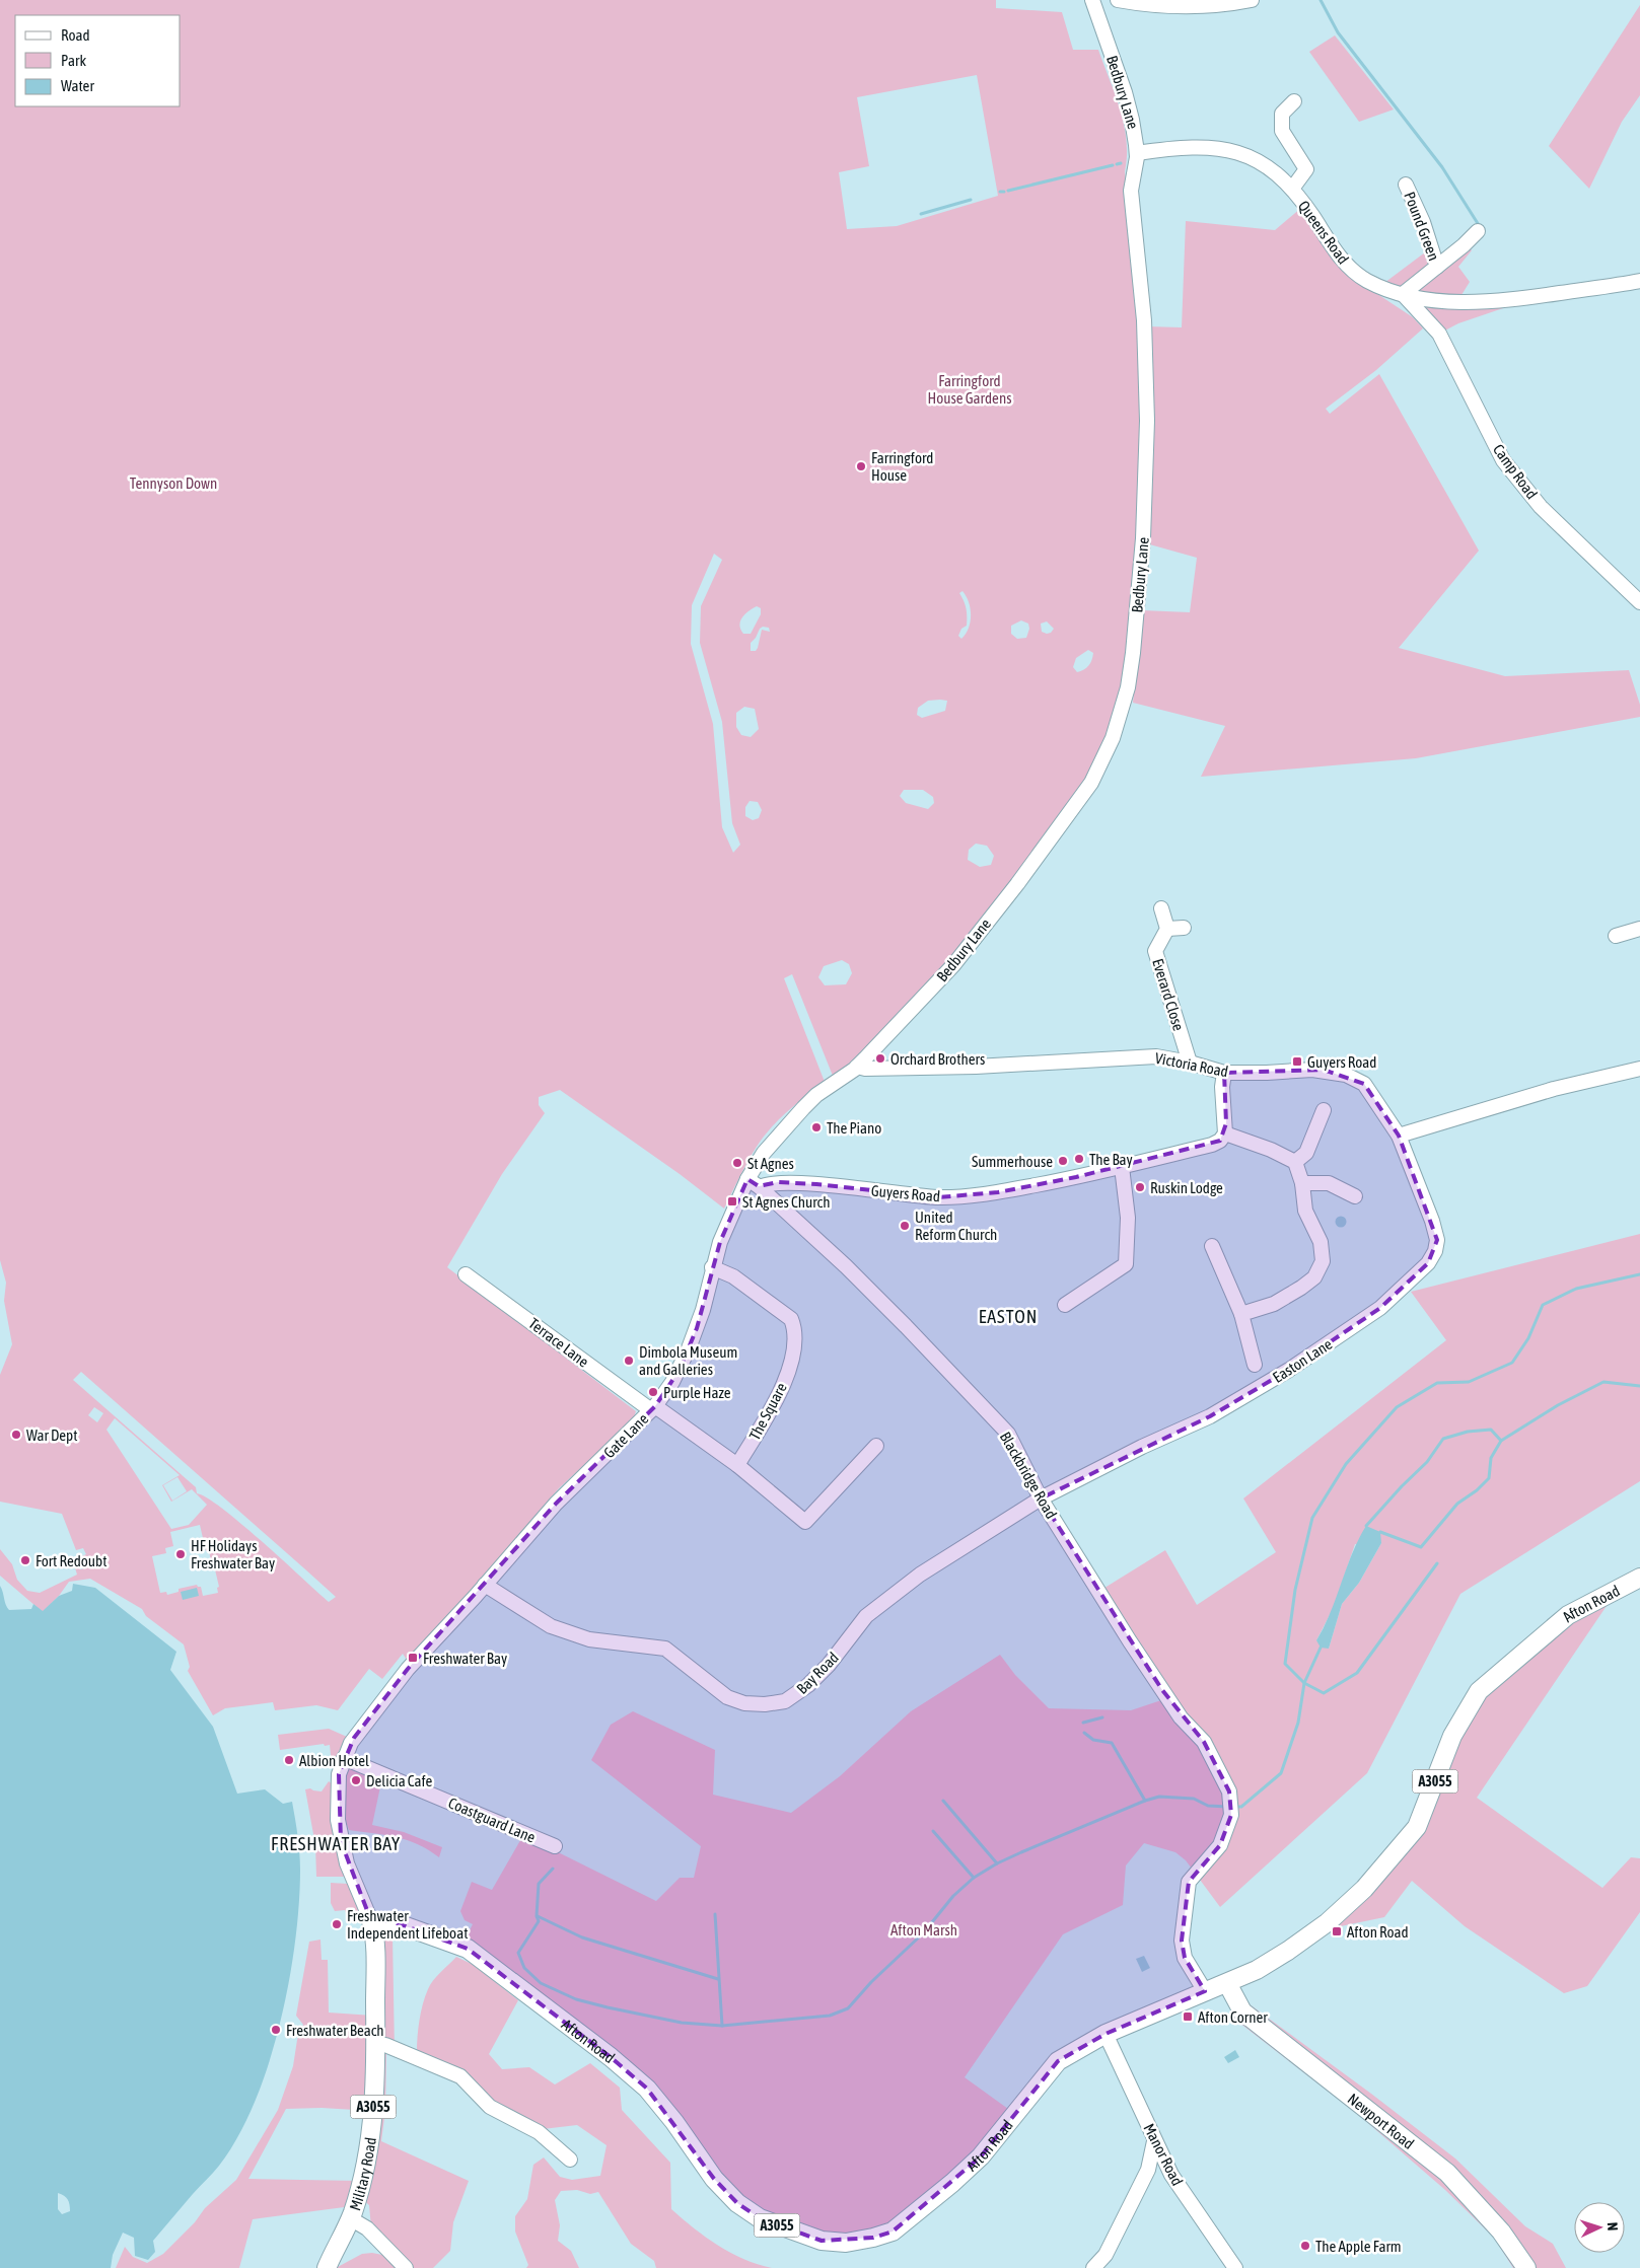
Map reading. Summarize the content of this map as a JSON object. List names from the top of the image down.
{
  "streets": {
    "main road": [
      "Afton Road",
      "A3055",
      "Newport Road",
      "Military Road"
    ],
    "street": [
      "Bedbury Lane",
      "Pound Green",
      "Queens Road",
      "Camp Road",
      "Everard Close",
      "Victoria Road",
      "Guyers Road",
      "Terrace Lane",
      "Easton Lane",
      "The Square",
      "Gate Lane",
      "Blackbridge Road",
      "Bay Road",
      "Coastguard Lane",
      "Manor Road"
    ]
  },
  "crossings": [
    ["Bedbury Lane", "Queens Road"],
    ["Bedbury Lane", "Victoria Road"],
    ["Bedbury Lane", "Gate Lane"],
    ["Pound Green", "Queens Road"],
    ["Pound Green", "Camp Road"],
    ["Queens Road", "Camp Road"],
    ["Everard Close", "Victoria Road"],
    ["Victoria Road", "Easton Lane"],
    ["Victoria Road", "Gate Lane"],
    ["Guyers Road", "Blackbridge Road"],
    ["Terrace Lane", "Gate Lane"],
    ["Easton Lane", "Blackbridge Road"],
    ["Easton Lane", "Bay Road"],
    ["The Square", "Gate Lane"],
    ["Gate Lane", "Blackbridge Road"],
    ["Gate Lane", "Afton Road"],
    ["Gate Lane", "Bay Road"],
    ["Gate Lane", "Coastguard Lane"],
    ["Gate Lane", "Military Road"],
    ["Blackbridge Road", "Afton Road"],
    ["Blackbridge Road", "Bay Road"],
    ["Afton Road", "Newport Road"],
    ["Afton Road", "Manor Road"],
    ["Afton Road", "Military Road"]
  ],
  "districts": ["EASTON", "FRESHWATER BAY"],
  "parks": ["Farringford House Gardens", "Tennyson Down", "Afton Marsh"],
  "places": {
    "other": [
      "Farringford House",
      "Orchard Brothers",
      "The Piano",
      "The Bay",
      "Summerhouse",
      "St Agnes",
      "Ruskin Lodge",
      "United Reform Church",
      "Dimbola Museum and Galleries",
      "Purple Haze",
      "War Dept",
      "HF Holidays Freshwater Bay",
      "Fort Redoubt",
      "Albion Hotel",
      "Delicia Cafe",
      "Freshwater Independent Lifeboat",
      "Freshwater Beach",
      "The Apple Farm"
    ],
    "transit": [
      "Guyers Road",
      "St Agnes Church",
      "Freshwater Bay",
      "Afton Road",
      "Afton Corner"
    ]
  },
  "legend": ["Road", "Park", "Water"],
  "north": "right"
}
